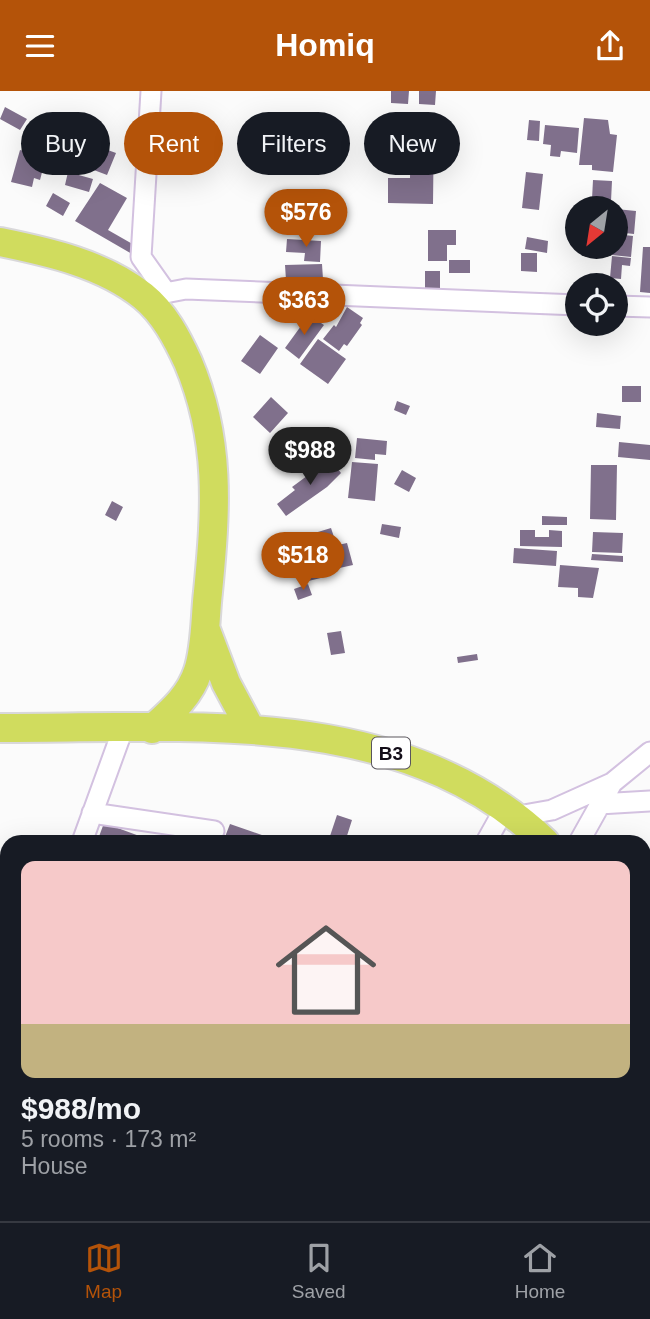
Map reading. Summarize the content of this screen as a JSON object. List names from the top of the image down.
{
  "streets": {
    "highway": ["B3"]
  },
  "north": "bottom left",
  "page": {
    "header": "Homiq",
    "chip": [
      "Buy",
      "Rent",
      "Filters",
      "New"
    ],
    "price": [
      "$576",
      "$363",
      "$988",
      "$518"
    ],
    "list": [
      {
        "name": "$988/mo",
        "note": "5 rooms · 173 m² · House"
      }
    ],
    "tabs": ["Map", "Saved", "Home"]
  }
}
